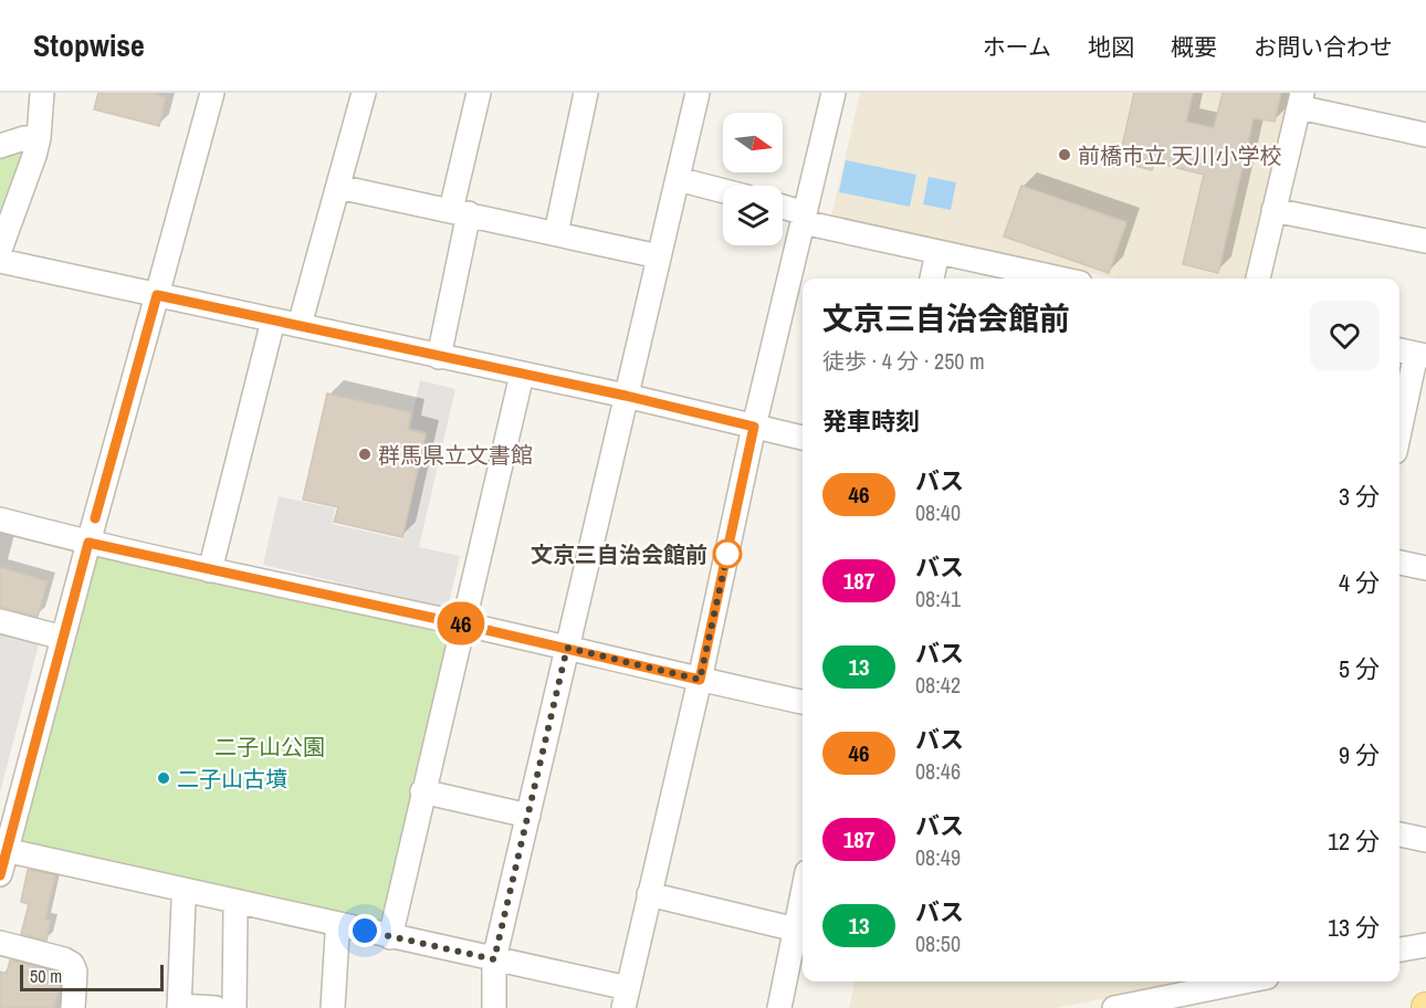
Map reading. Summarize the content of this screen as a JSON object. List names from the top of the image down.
{
  "parks": ["二子山公園"],
  "places": [
    "前橋市立 天川小学校",
    "群馬県立文書館",
    "文京三自治会館前",
    "二子山古墳"
  ],
  "lines": ["bus line 46"],
  "scale_bar": "50 m",
  "north": "right",
  "page": {
    "header": "Stopwise",
    "nav": [
      "ホーム",
      "地図",
      "概要",
      "お問い合わせ"
    ],
    "on_map": "46",
    "heading": [
      ["文京三自治会館前", "徒歩 · 4 分 · 250 m"],
      "発車時刻"
    ],
    "list": [
      {
        "mark": "46",
        "name": "バス",
        "note": "08:40",
        "value": "3 分"
      },
      {
        "mark": "187",
        "name": "バス",
        "note": "08:41",
        "value": "4 分"
      },
      {
        "mark": "13",
        "name": "バス",
        "note": "08:42",
        "value": "5 分"
      },
      {
        "mark": "46",
        "name": "バス",
        "note": "08:46",
        "value": "9 分"
      },
      {
        "mark": "187",
        "name": "バス",
        "note": "08:49",
        "value": "12 分"
      },
      {
        "mark": "13",
        "name": "バス",
        "note": "08:50",
        "value": "13 分"
      }
    ],
    "scale": "50 m"
  }
}
